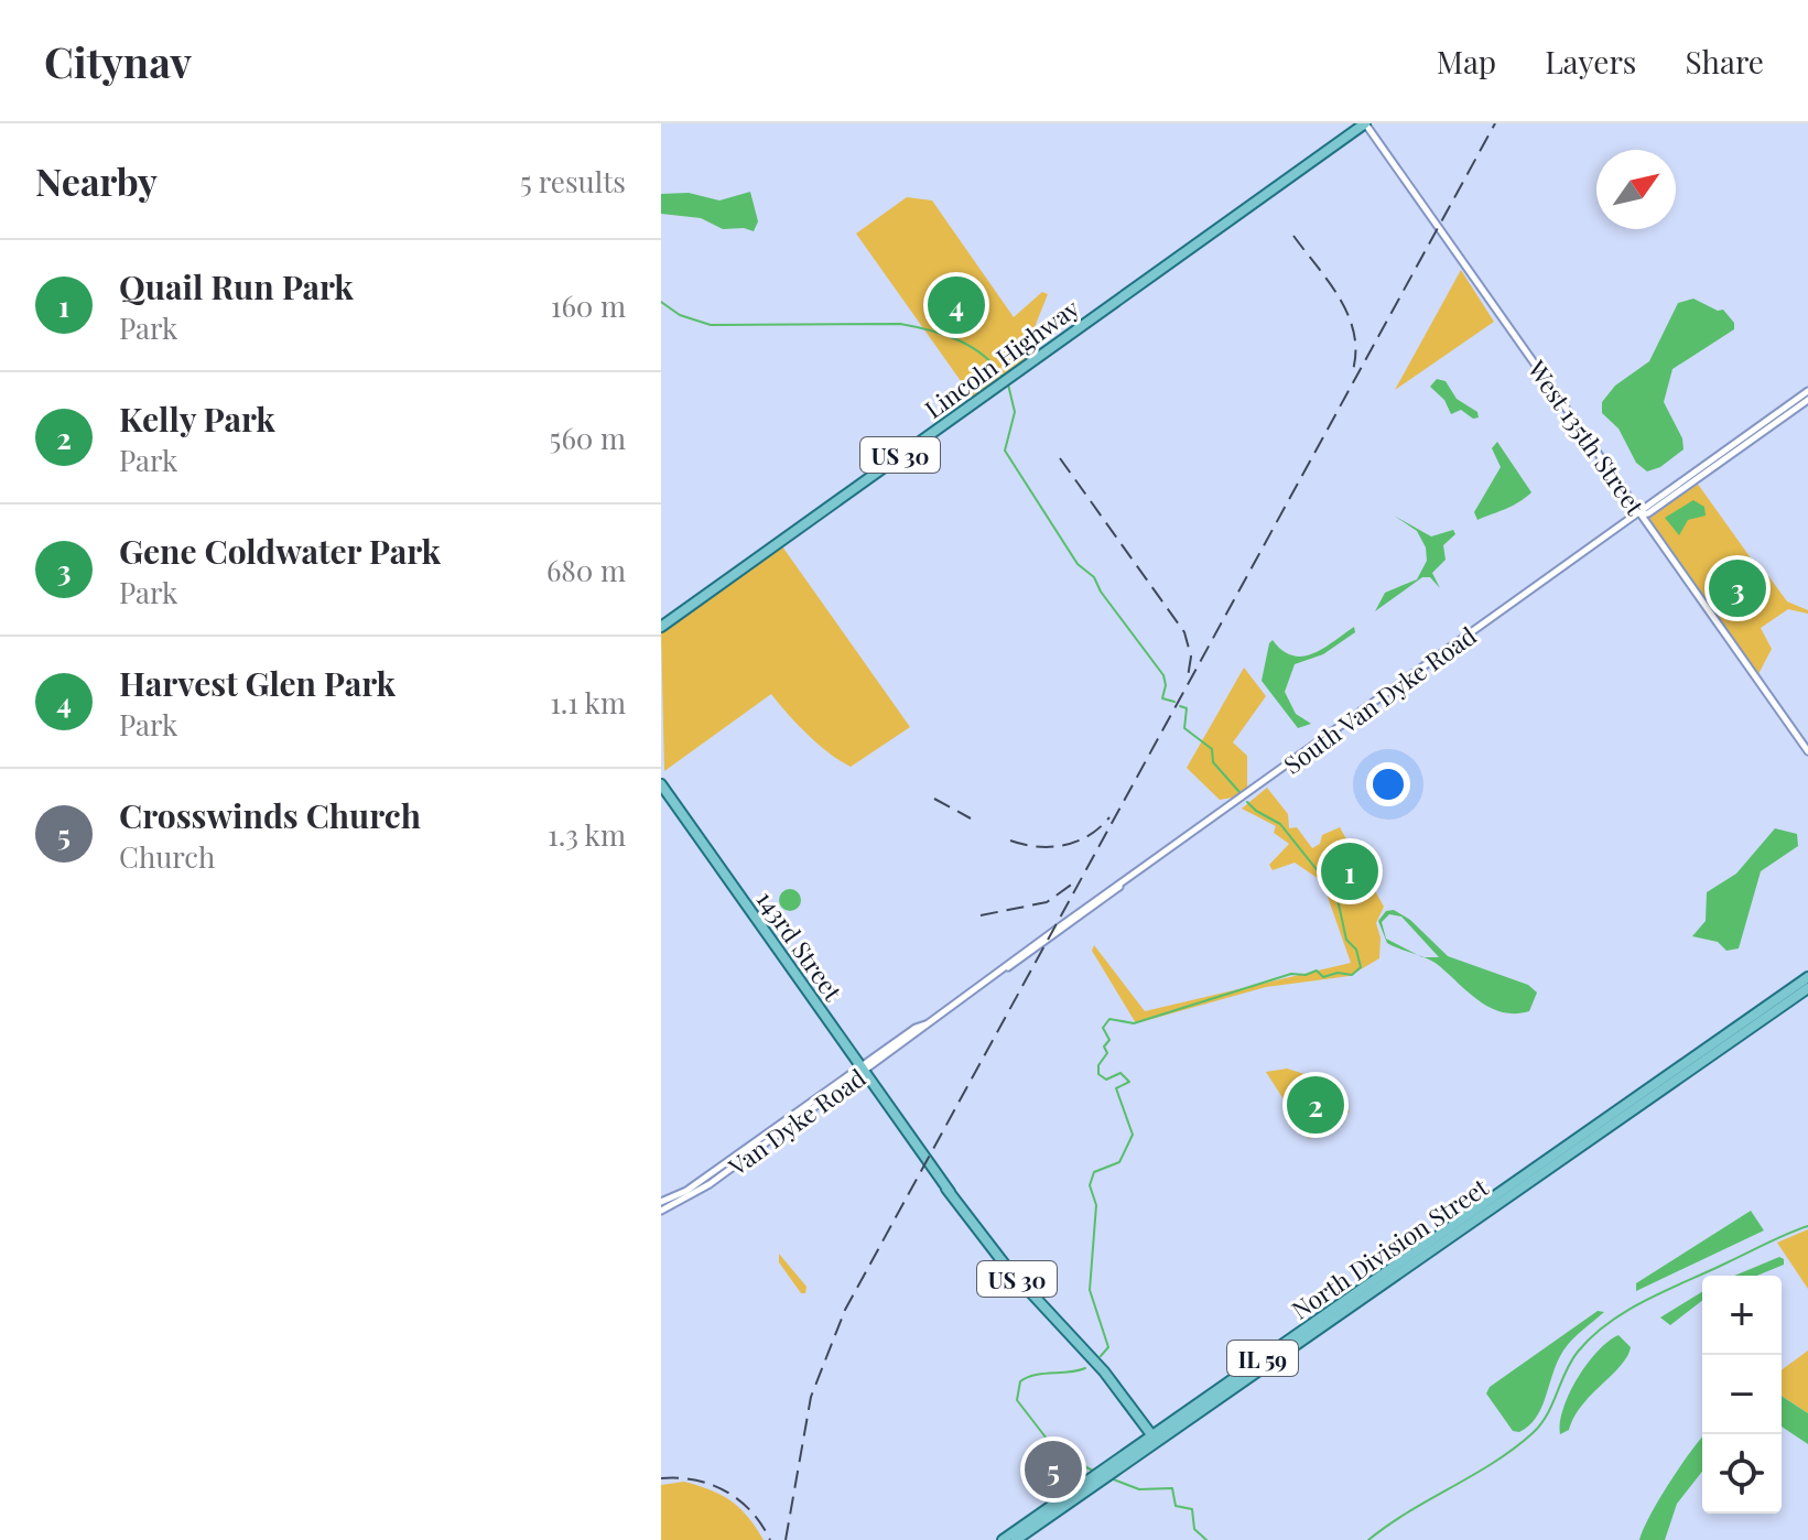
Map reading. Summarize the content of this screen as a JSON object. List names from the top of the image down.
{
  "streets": {
    "main road": [
      "Lincoln Highway",
      "US 30",
      "143rd Street",
      "North Division Street",
      "IL 59"
    ],
    "street": ["West 135th Street", "South Van Dyke Road", "Van Dyke Road"]
  },
  "crossings": [
    ["Lincoln Highway", "West 135th Street"],
    ["West 135th Street", "South Van Dyke Road"],
    ["South Van Dyke Road", "Van Dyke Road"],
    ["143rd Street", "Van Dyke Road"],
    ["143rd Street", "North Division Street"],
    ["North Division Street", "IL 59"]
  ],
  "north": "top right",
  "page": {
    "header": "Citynav",
    "nav": ["Map", "Layers", "Share"],
    "heading": ["Nearby", "5 results"],
    "list": [
      {
        "mark": "1",
        "name": "Quail Run Park",
        "note": "Park",
        "value": "160 m"
      },
      {
        "mark": "2",
        "name": "Kelly Park",
        "note": "Park",
        "value": "560 m"
      },
      {
        "mark": "3",
        "name": "Gene Coldwater Park",
        "note": "Park",
        "value": "680 m"
      },
      {
        "mark": "4",
        "name": "Harvest Glen Park",
        "note": "Park",
        "value": "1.1 km"
      },
      {
        "mark": "5",
        "name": "Crosswinds Church",
        "note": "Church",
        "value": "1.3 km"
      }
    ],
    "pins": [
      "4",
      "3",
      "1",
      "2",
      "5"
    ],
    "map_buttons": ["+", "−"]
  }
}
